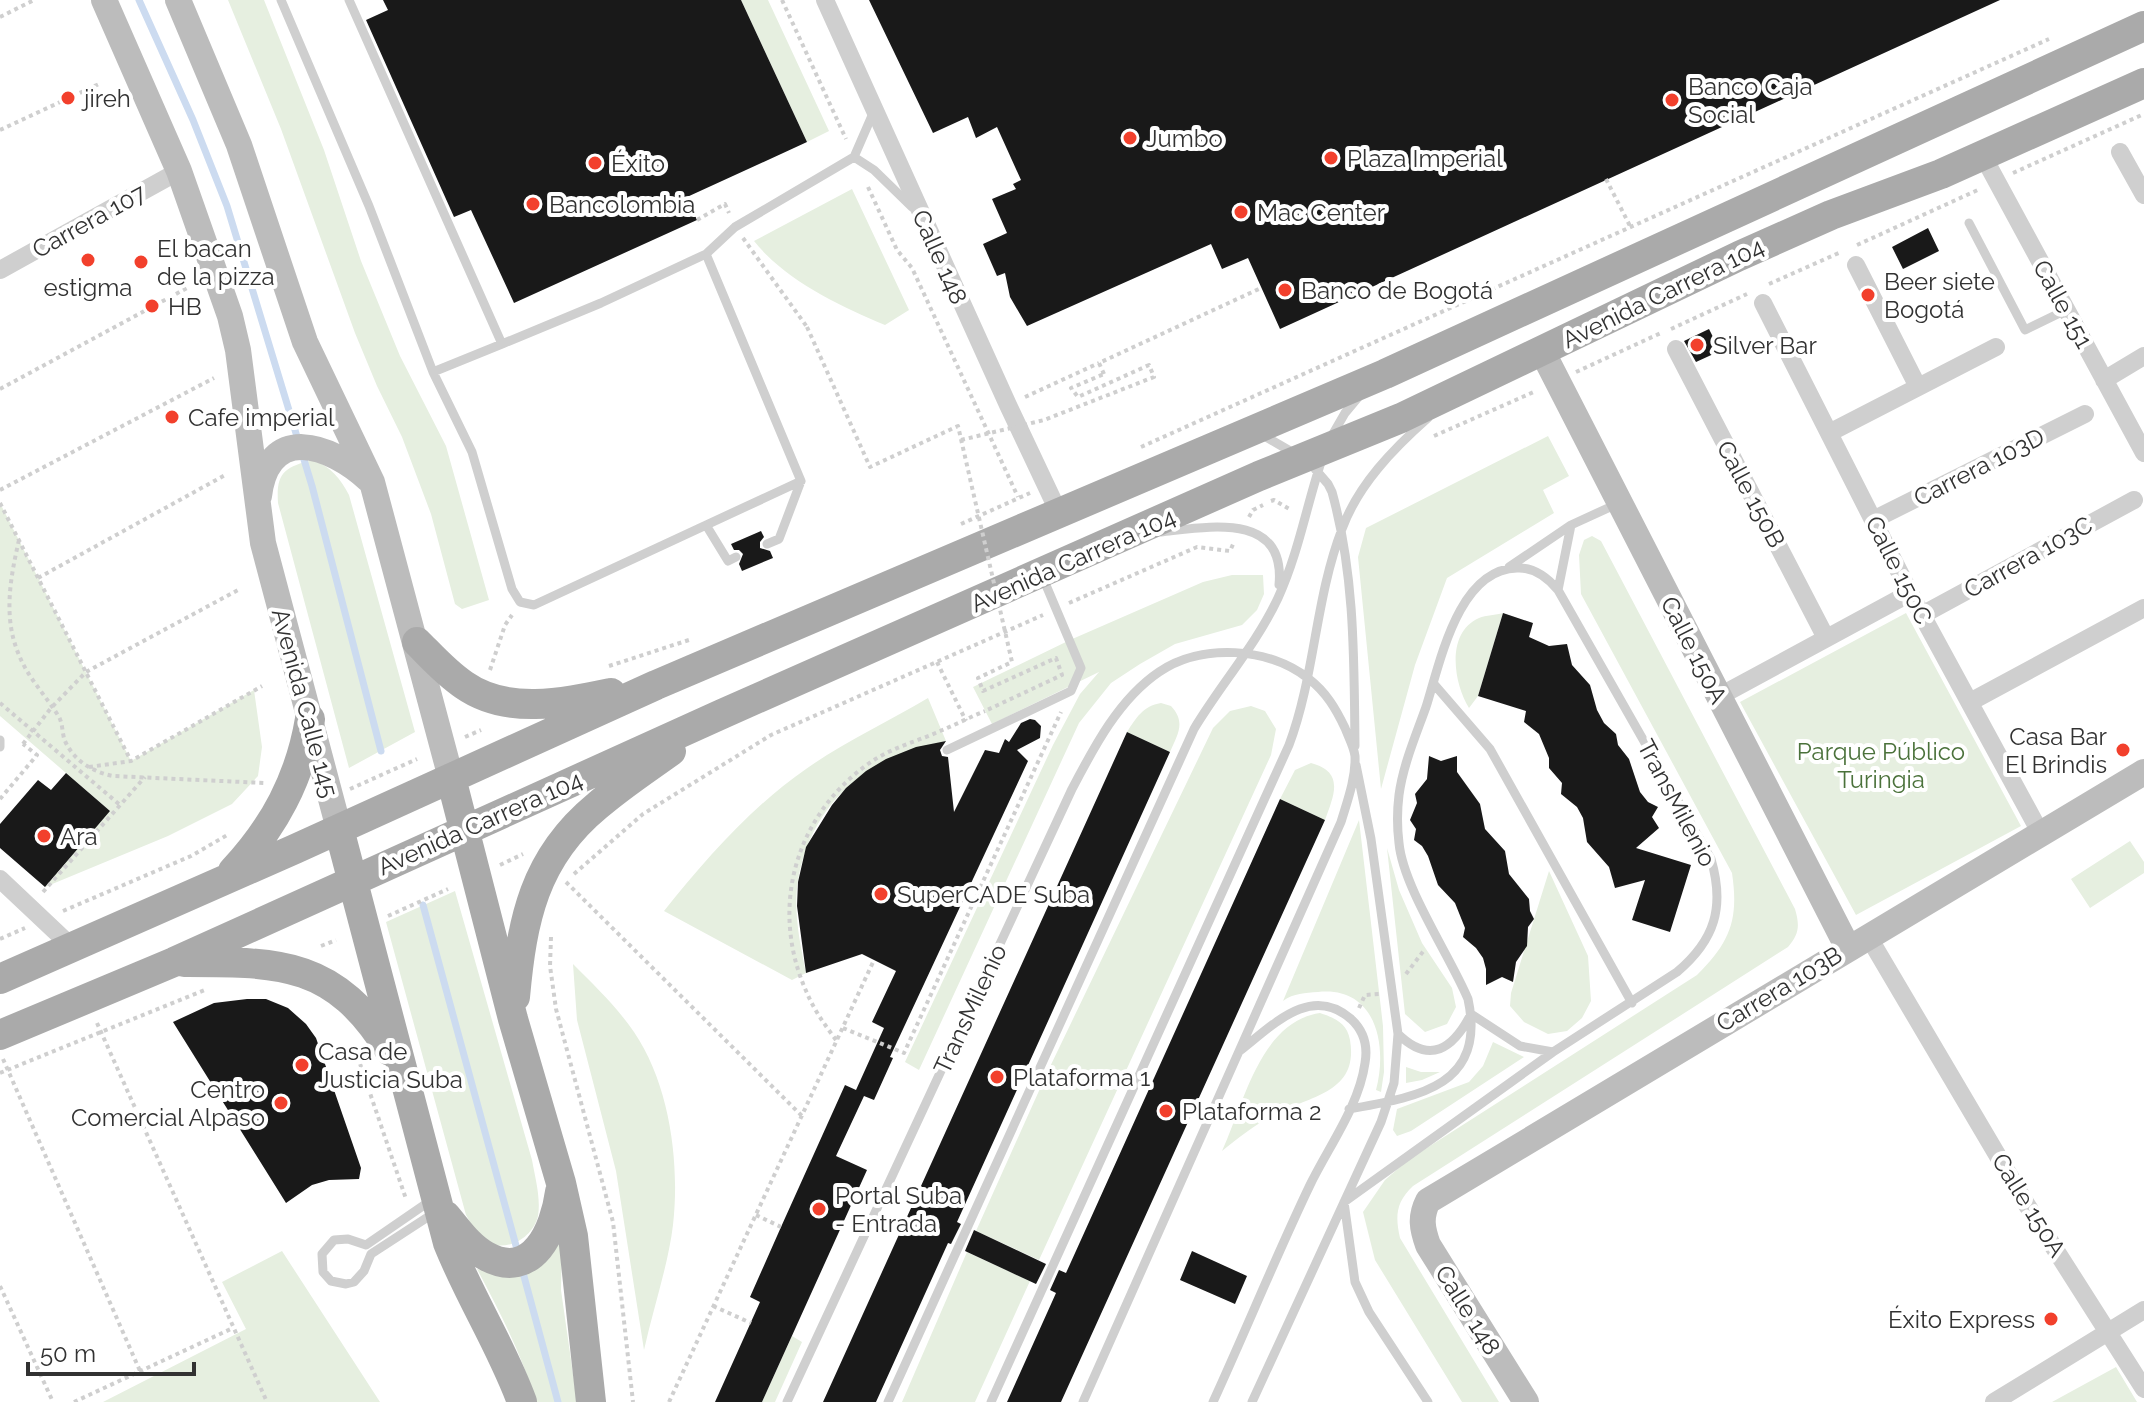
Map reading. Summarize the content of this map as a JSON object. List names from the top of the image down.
{
  "streets": {
    "main road": [
      "Calle 148",
      "Avenida Carrera 104",
      "Calle 150A",
      "Avenida Calle 145",
      "Carrera 103B"
    ],
    "street": [
      "Carrera 107",
      "Calle 151",
      "Carrera 103D",
      "Calle 150B",
      "Carrera 103C",
      "Calle 150C"
    ],
    "lane": ["TransMilenio"]
  },
  "crossings": [
    ["Carrera 107", "Avenida Calle 145"],
    ["Calle 148", "Avenida Carrera 104"],
    ["Calle 148", "Carrera 103B"],
    ["Avenida Carrera 104", "Calle 151"],
    ["Avenida Carrera 104", "Calle 150A"],
    ["Avenida Carrera 104", "Avenida Calle 145"],
    ["Avenida Carrera 104", "TransMilenio"],
    ["Carrera 103D", "Calle 150C"],
    ["Carrera 103C", "Calle 150C"],
    ["Calle 150C", "Carrera 103B"],
    ["Calle 150A", "Carrera 103B"]
  ],
  "parks": ["Parque Público Turingia"],
  "places": [
    "jireh",
    "Banco Caja Social",
    "Jumbo",
    "Plaza Imperial",
    "Éxito",
    "Bancolombia",
    "Mac Center",
    "estigma",
    "El bacan de la pizza",
    "Banco de Bogotá",
    "Beer siete Bogotá",
    "HB",
    "Silver Bar",
    "Cafe imperial",
    "Casa Bar El Brindis",
    "Ara",
    "SuperCADE Suba",
    "Casa de Justicia Suba",
    "Plataforma 1",
    "Centro Comercial Alpaso",
    "Plataforma 2",
    "Portal Suba - Entrada",
    "Éxito Express"
  ],
  "scale_bar": "50 m"
}
